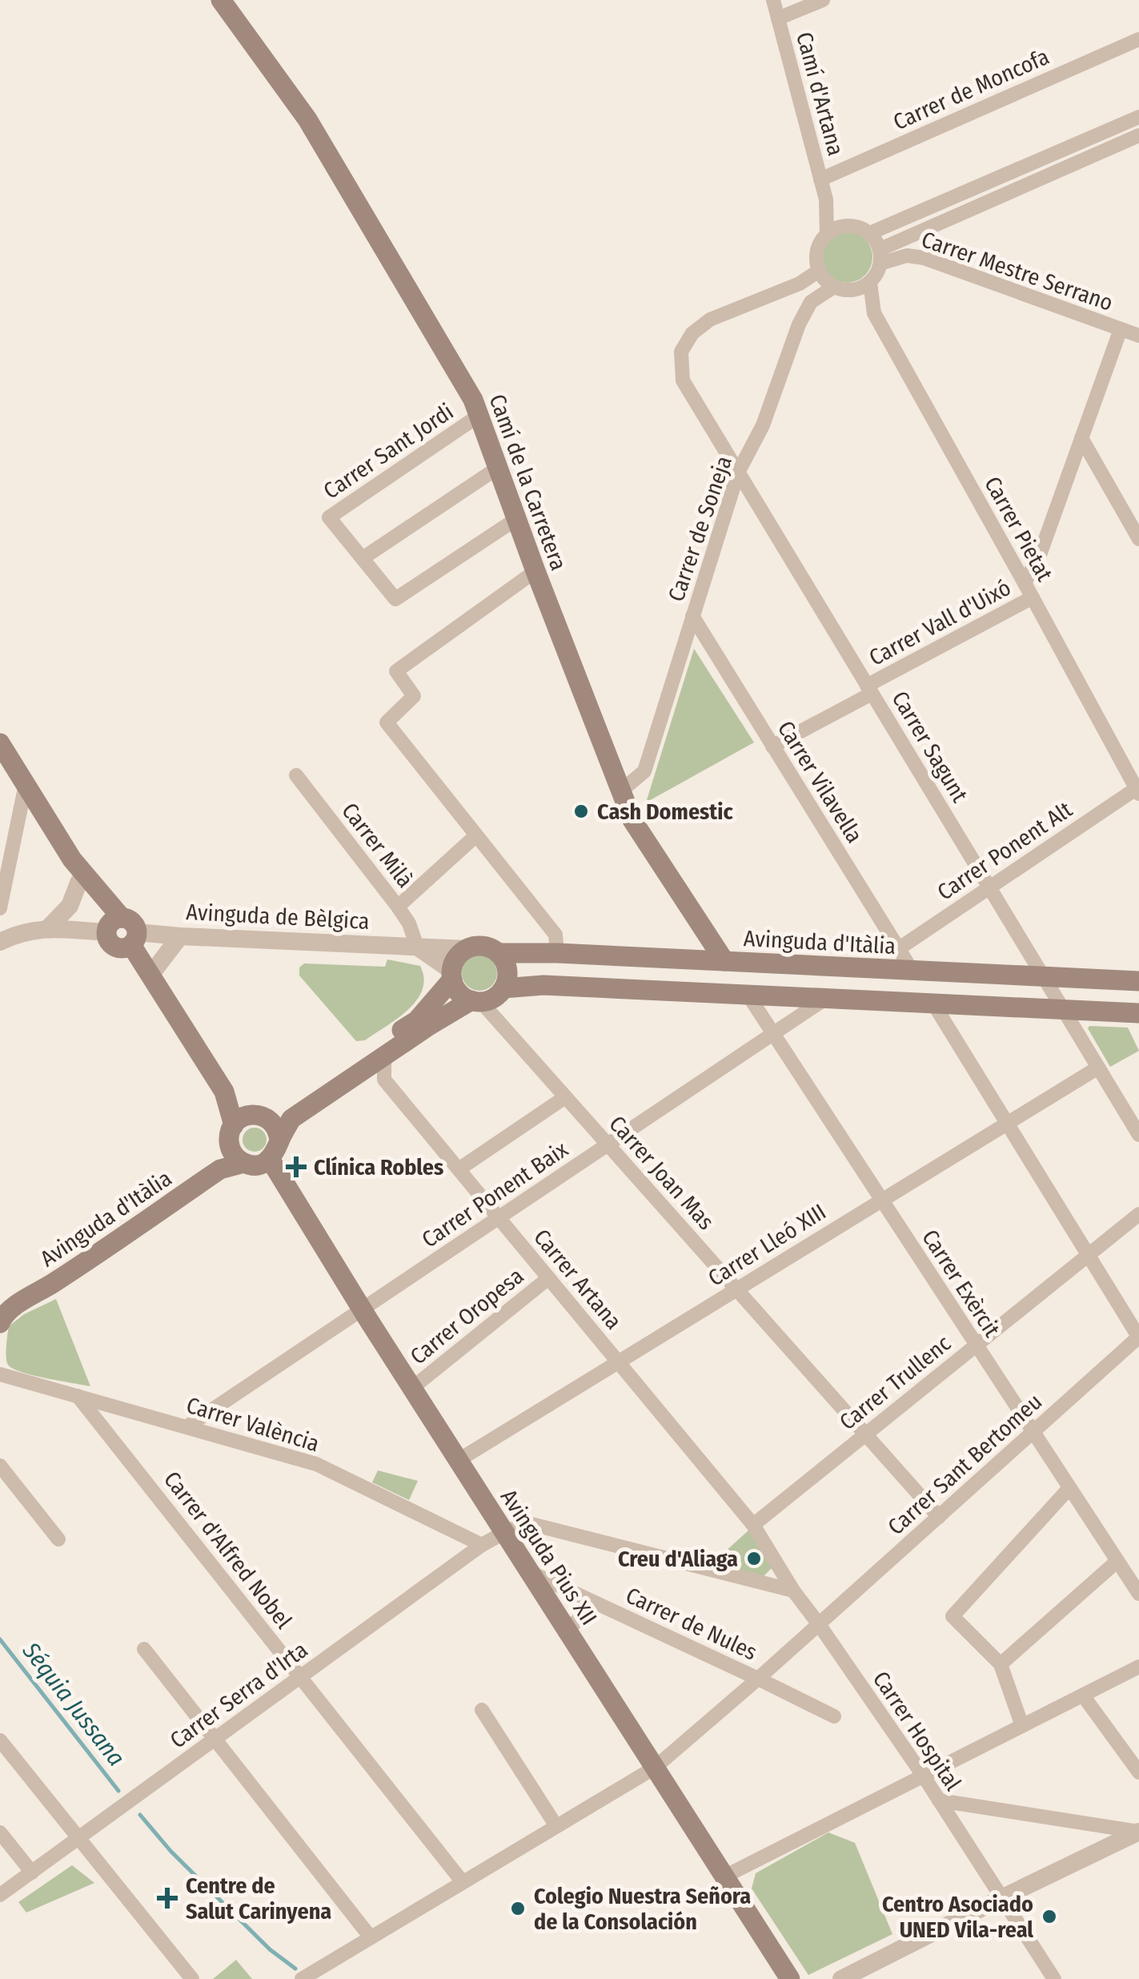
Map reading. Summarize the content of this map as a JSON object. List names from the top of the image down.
{
  "streets": {
    "main road": ["Camí de la Carretera", "Avinguda d'Itàlia", "Avinguda Pius XII"],
    "street": [
      "Carrer de Moncofa",
      "Camí d'Artana",
      "Carrer Mestre Serrano",
      "Carrer Sant Jordi",
      "Carrer de Soneja",
      "Carrer Pietat",
      "Carrer Vall d'Uixó",
      "Carrer Sagunt",
      "Carrer Vilavella",
      "Carrer Milà",
      "Carrer Ponent Alt",
      "Avinguda de Bèlgica",
      "Carrer Joan Mas",
      "Carrer Ponent Baix",
      "Carrer Lleó XIII",
      "Carrer Artana",
      "Carrer Exèrcit",
      "Carrer Oropesa",
      "Carrer Trullenc",
      "Carrer València",
      "Carrer Sant Bertomeu",
      "Carrer d'Alfred Nobel",
      "Carrer de Nules",
      "Carrer Serra d'Irta",
      "Carrer Hospital"
    ]
  },
  "crossings": [
    ["Carrer de Moncofa", "Camí d'Artana"],
    ["Camí d'Artana", "Carrer Mestre Serrano"],
    ["Camí d'Artana", "Carrer de Soneja"],
    ["Camí d'Artana", "Carrer Pietat"],
    ["Camí d'Artana", "Carrer Sagunt"],
    ["Carrer Mestre Serrano", "Carrer de Soneja"],
    ["Carrer Mestre Serrano", "Carrer Pietat"],
    ["Carrer Mestre Serrano", "Carrer Sagunt"],
    ["Carrer Sant Jordi", "Camí de la Carretera"],
    ["Camí de la Carretera", "Carrer de Soneja"],
    ["Camí de la Carretera", "Avinguda d'Itàlia"],
    ["Carrer de Soneja", "Carrer Pietat"],
    ["Carrer de Soneja", "Carrer Sagunt"],
    ["Carrer de Soneja", "Carrer Vilavella"],
    ["Carrer Pietat", "Carrer Vall d'Uixó"],
    ["Carrer Pietat", "Carrer Sagunt"],
    ["Carrer Pietat", "Carrer Ponent Alt"],
    ["Carrer Vall d'Uixó", "Carrer Sagunt"],
    ["Carrer Vall d'Uixó", "Carrer Vilavella"],
    ["Carrer Sagunt", "Carrer Ponent Alt"],
    ["Carrer Sagunt", "Avinguda d'Itàlia"],
    ["Carrer Sagunt", "Carrer Lleó XIII"],
    ["Carrer Vilavella", "Carrer Ponent Alt"],
    ["Carrer Vilavella", "Avinguda d'Itàlia"],
    ["Carrer Milà", "Avinguda de Bèlgica"],
    ["Avinguda de Bèlgica", "Avinguda d'Itàlia"],
    ["Avinguda de Bèlgica", "Carrer Joan Mas"],
    ["Avinguda d'Itàlia", "Carrer Joan Mas"],
    ["Avinguda d'Itàlia", "Avinguda Pius XII"],
    ["Carrer Joan Mas", "Carrer Ponent Baix"],
    ["Carrer Joan Mas", "Carrer Lleó XIII"],
    ["Carrer Joan Mas", "Carrer Trullenc"],
    ["Carrer Joan Mas", "Carrer Sant Bertomeu"],
    ["Carrer Ponent Baix", "Carrer Artana"],
    ["Carrer Ponent Baix", "Carrer Exèrcit"],
    ["Carrer Ponent Baix", "Carrer València"],
    ["Carrer Ponent Baix", "Avinguda Pius XII"],
    ["Carrer Lleó XIII", "Carrer Artana"],
    ["Carrer Lleó XIII", "Carrer Exèrcit"],
    ["Carrer Lleó XIII", "Avinguda Pius XII"],
    ["Carrer Artana", "Carrer Oropesa"],
    ["Carrer Artana", "Carrer Trullenc"],
    ["Carrer Artana", "Carrer Hospital"],
    ["Carrer Exèrcit", "Carrer Trullenc"],
    ["Carrer Exèrcit", "Carrer Sant Bertomeu"],
    ["Carrer Oropesa", "Avinguda Pius XII"],
    ["Carrer València", "Carrer d'Alfred Nobel"],
    ["Carrer València", "Carrer Serra d'Irta"],
    ["Carrer Sant Bertomeu", "Carrer d'Alfred Nobel"],
    ["Carrer Sant Bertomeu", "Avinguda Pius XII"],
    ["Carrer Sant Bertomeu", "Carrer de Nules"],
    ["Carrer Sant Bertomeu", "Carrer Hospital"],
    ["Carrer d'Alfred Nobel", "Carrer Serra d'Irta"],
    ["Avinguda Pius XII", "Carrer de Nules"],
    ["Avinguda Pius XII", "Carrer Serra d'Irta"]
  ],
  "water": ["Séquia Jussana"],
  "places": {
    "other": [
      "Cash Domestic",
      "Creu d'Aliaga",
      "Colegio Nuestra Señora de la Consolación",
      "Centro Asociado UNED Vila-real"
    ],
    "health": ["Clínica Robles", "Centre de Salut Carinyena"]
  }
}
